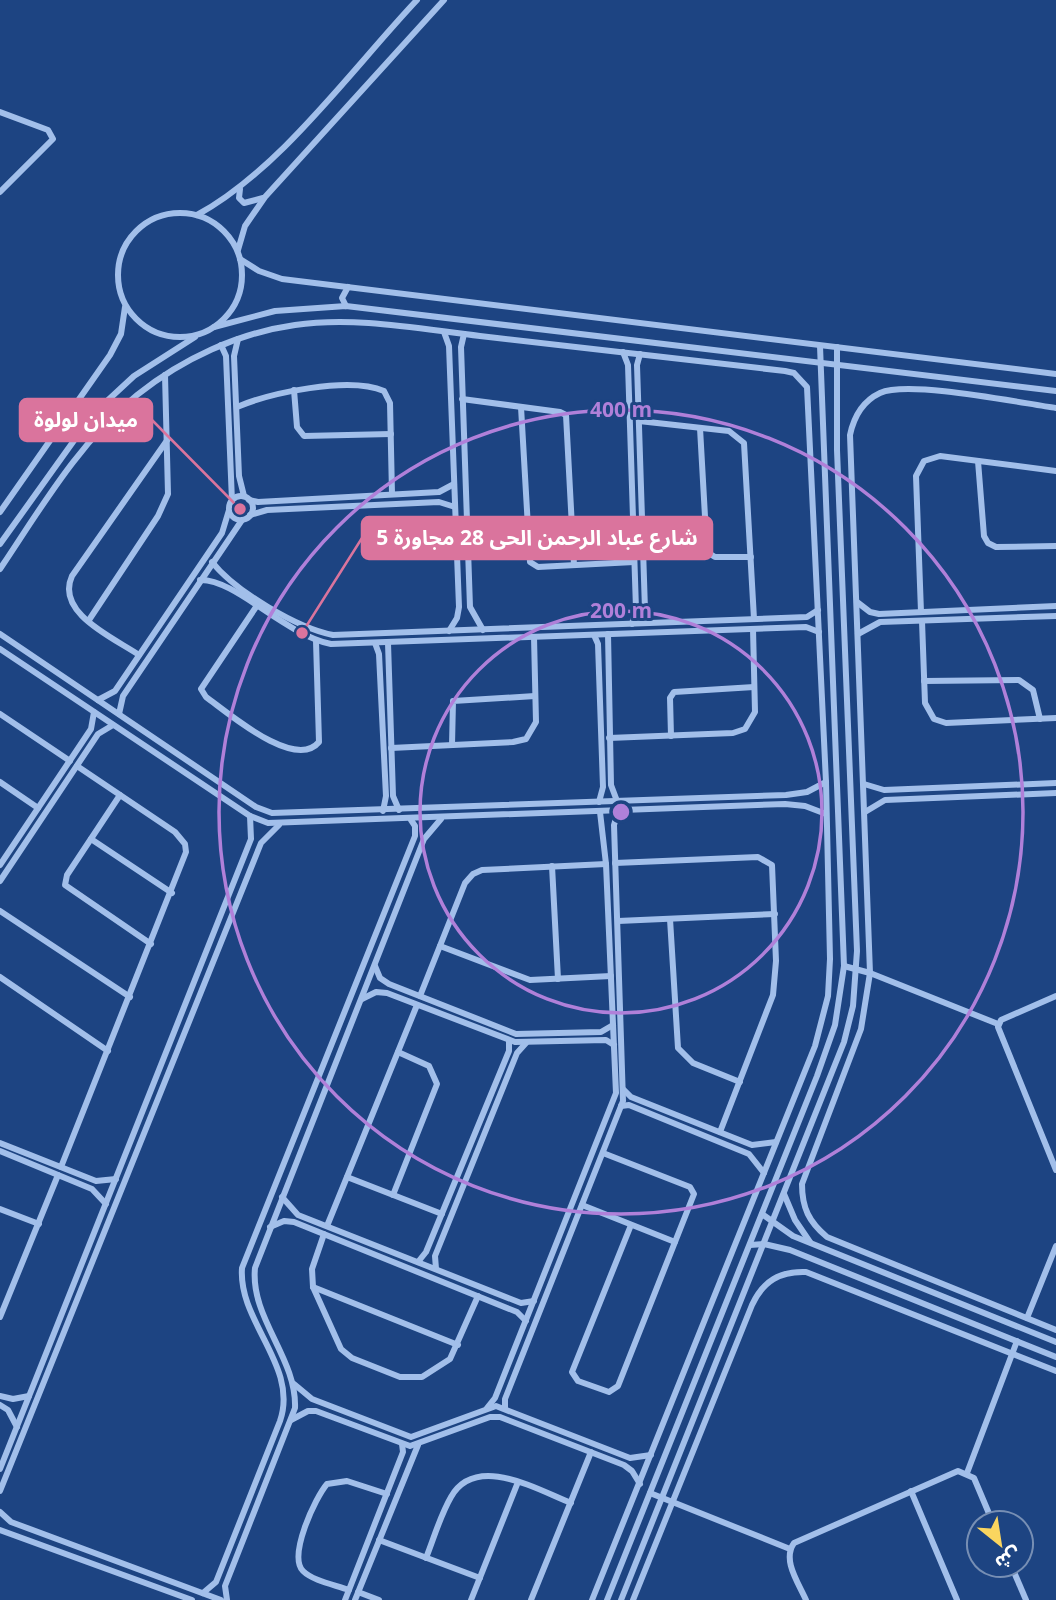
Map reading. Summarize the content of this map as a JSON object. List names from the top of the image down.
{
  "places": ["ميدان لولوة", "شارع عباد الرحمن الحى 28 مجاورة 5"],
  "north": "bottom right",
  "rings": ["400 m", "200 m"]
}
